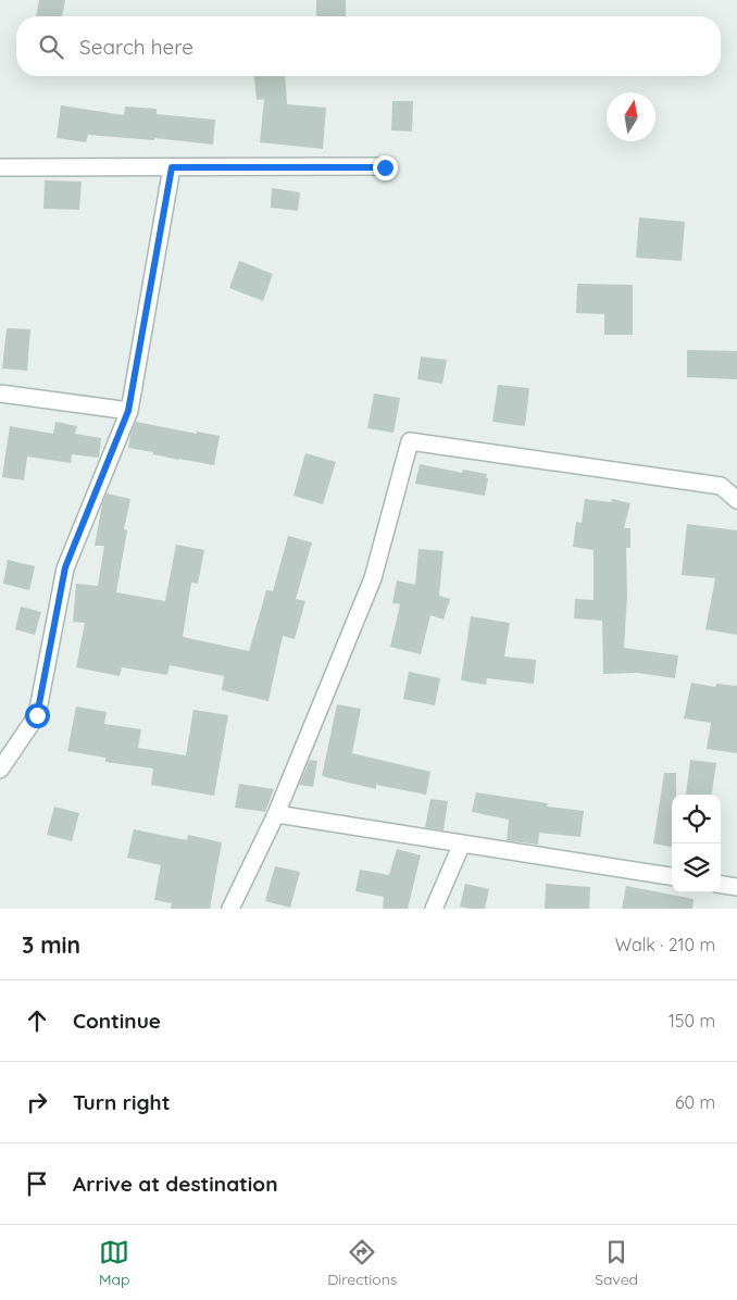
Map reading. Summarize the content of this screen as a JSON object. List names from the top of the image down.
{
  "north": "top",
  "page": {
    "search": "Search here",
    "heading": ["3 min", "Walk · 210 m"],
    "list": [
      ["Continue", "150 m"],
      ["Turn right", "60 m"],
      "Arrive at destination"
    ],
    "nav": ["Map", "Directions", "Saved"]
  }
}
